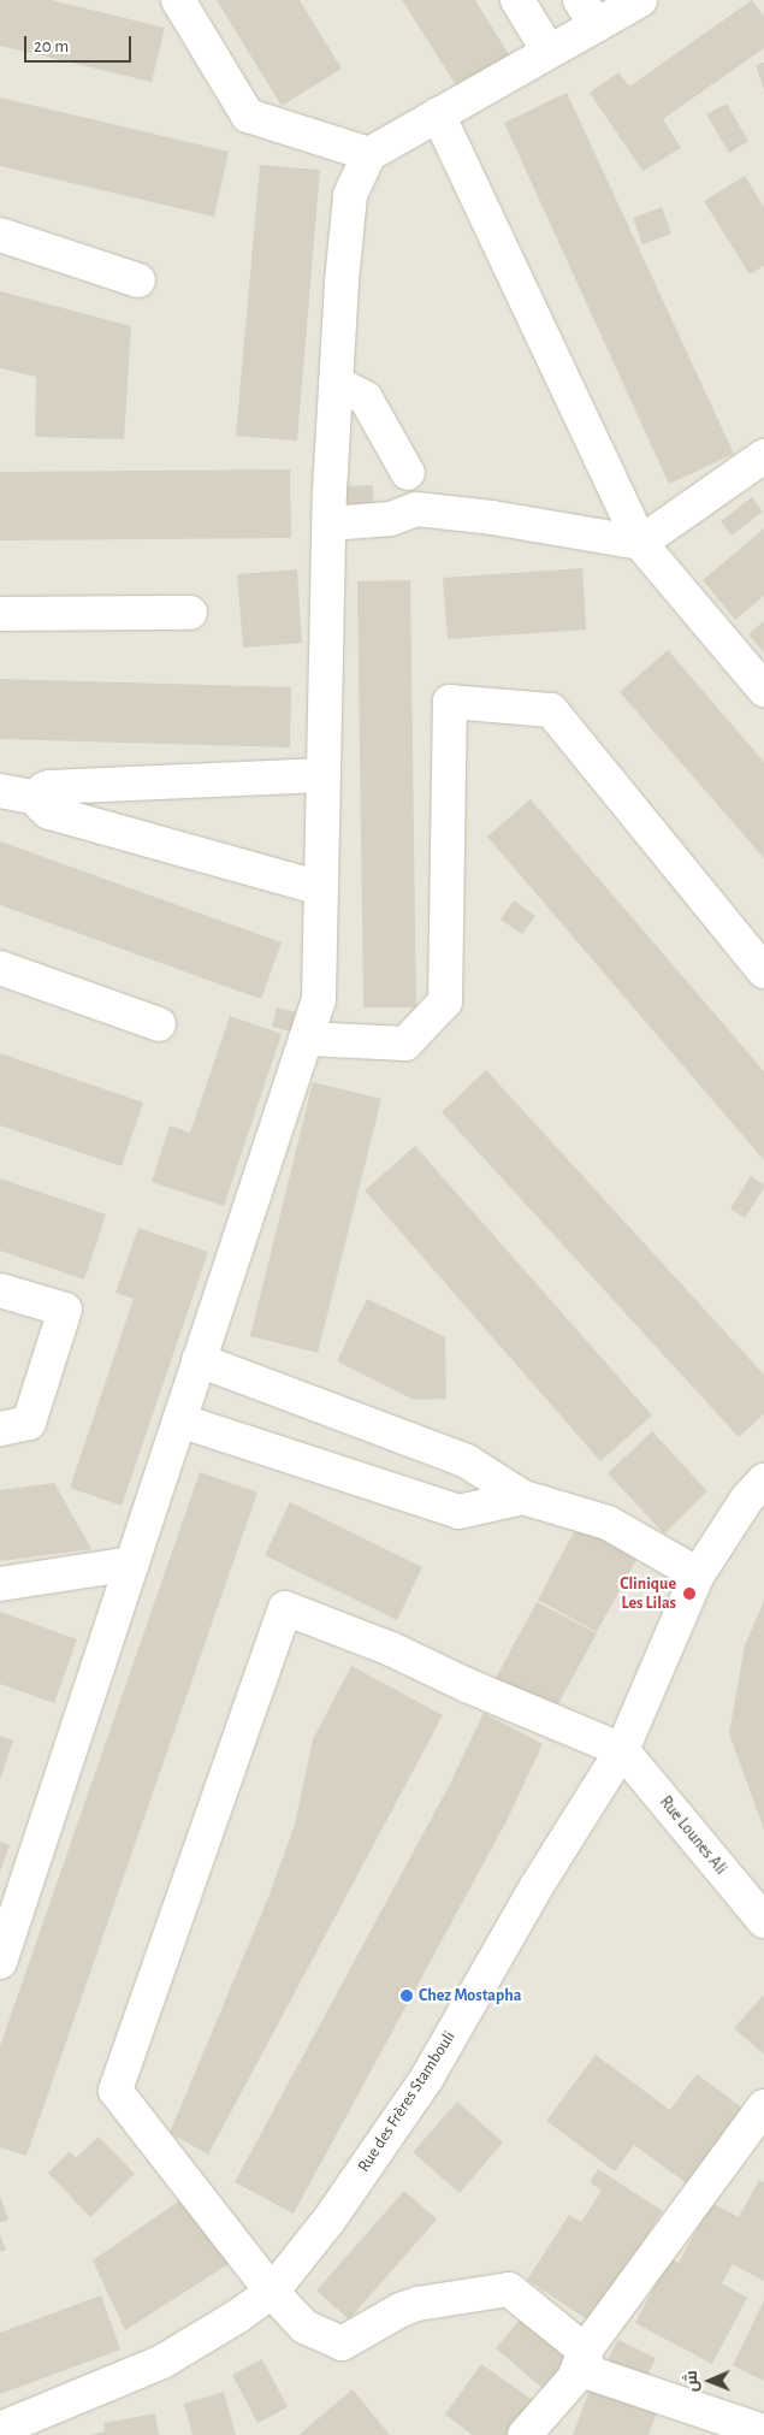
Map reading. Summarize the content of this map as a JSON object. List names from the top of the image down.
{
  "streets": {
    "street": ["Rue Lounes Ali", "Rue des Frères Stambouli"]
  },
  "crossings": [
    ["Rue Lounes Ali", "Rue des Frères Stambouli"]
  ],
  "places": ["Clinique Les Lilas", "Chez Mostapha"],
  "scale_bar": "20 m",
  "north": "left"
}
